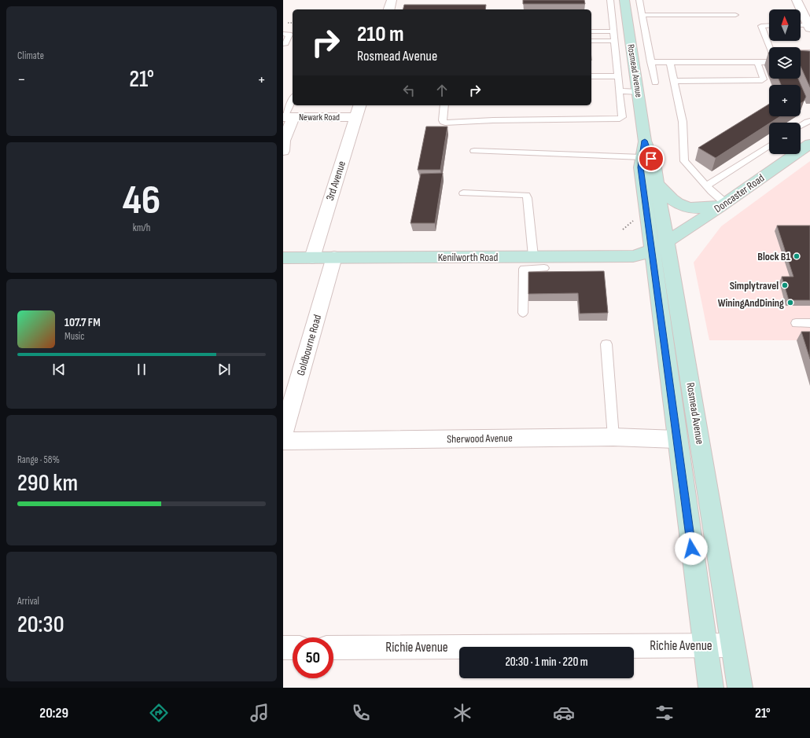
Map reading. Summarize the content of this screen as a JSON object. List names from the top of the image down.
{
  "streets": {
    "main road": ["Rosmead Avenue", "Doncaster Road", "Kenilworth Road"],
    "street": [
      "Newark Road",
      "3rd Avenue",
      "Goldbourne Road",
      "Sherwood Avenue",
      "Richie Avenue"
    ]
  },
  "crossings": [
    ["Rosmead Avenue", "Doncaster Road"],
    ["Rosmead Avenue", "Kenilworth Road"],
    ["Rosmead Avenue", "Sherwood Avenue"],
    ["Rosmead Avenue", "Richie Avenue"],
    ["Newark Road", "3rd Avenue"],
    ["3rd Avenue", "Kenilworth Road"],
    ["Doncaster Road", "Kenilworth Road"],
    ["Kenilworth Road", "Goldbourne Road"]
  ],
  "places": ["Block B1", "Simplytravel", "WiningAndDining"],
  "north": "top",
  "page": {
    "tile": [
      "Climate",
      ["46", "km/h"],
      ["Range · 58%", "290 km"],
      ["Arrival", "20:30"]
    ],
    "map_buttons": ["+", "−"],
    "turn": ["210 m", "Rosmead Avenue"],
    "heat": ["−", "21°", "+"],
    "song": ["107.7 FM", "Music"],
    "limit": "50",
    "trip": "20:30 · 1 min · 220 m",
    "tabs": ["20:29", "21°"]
  }
}
